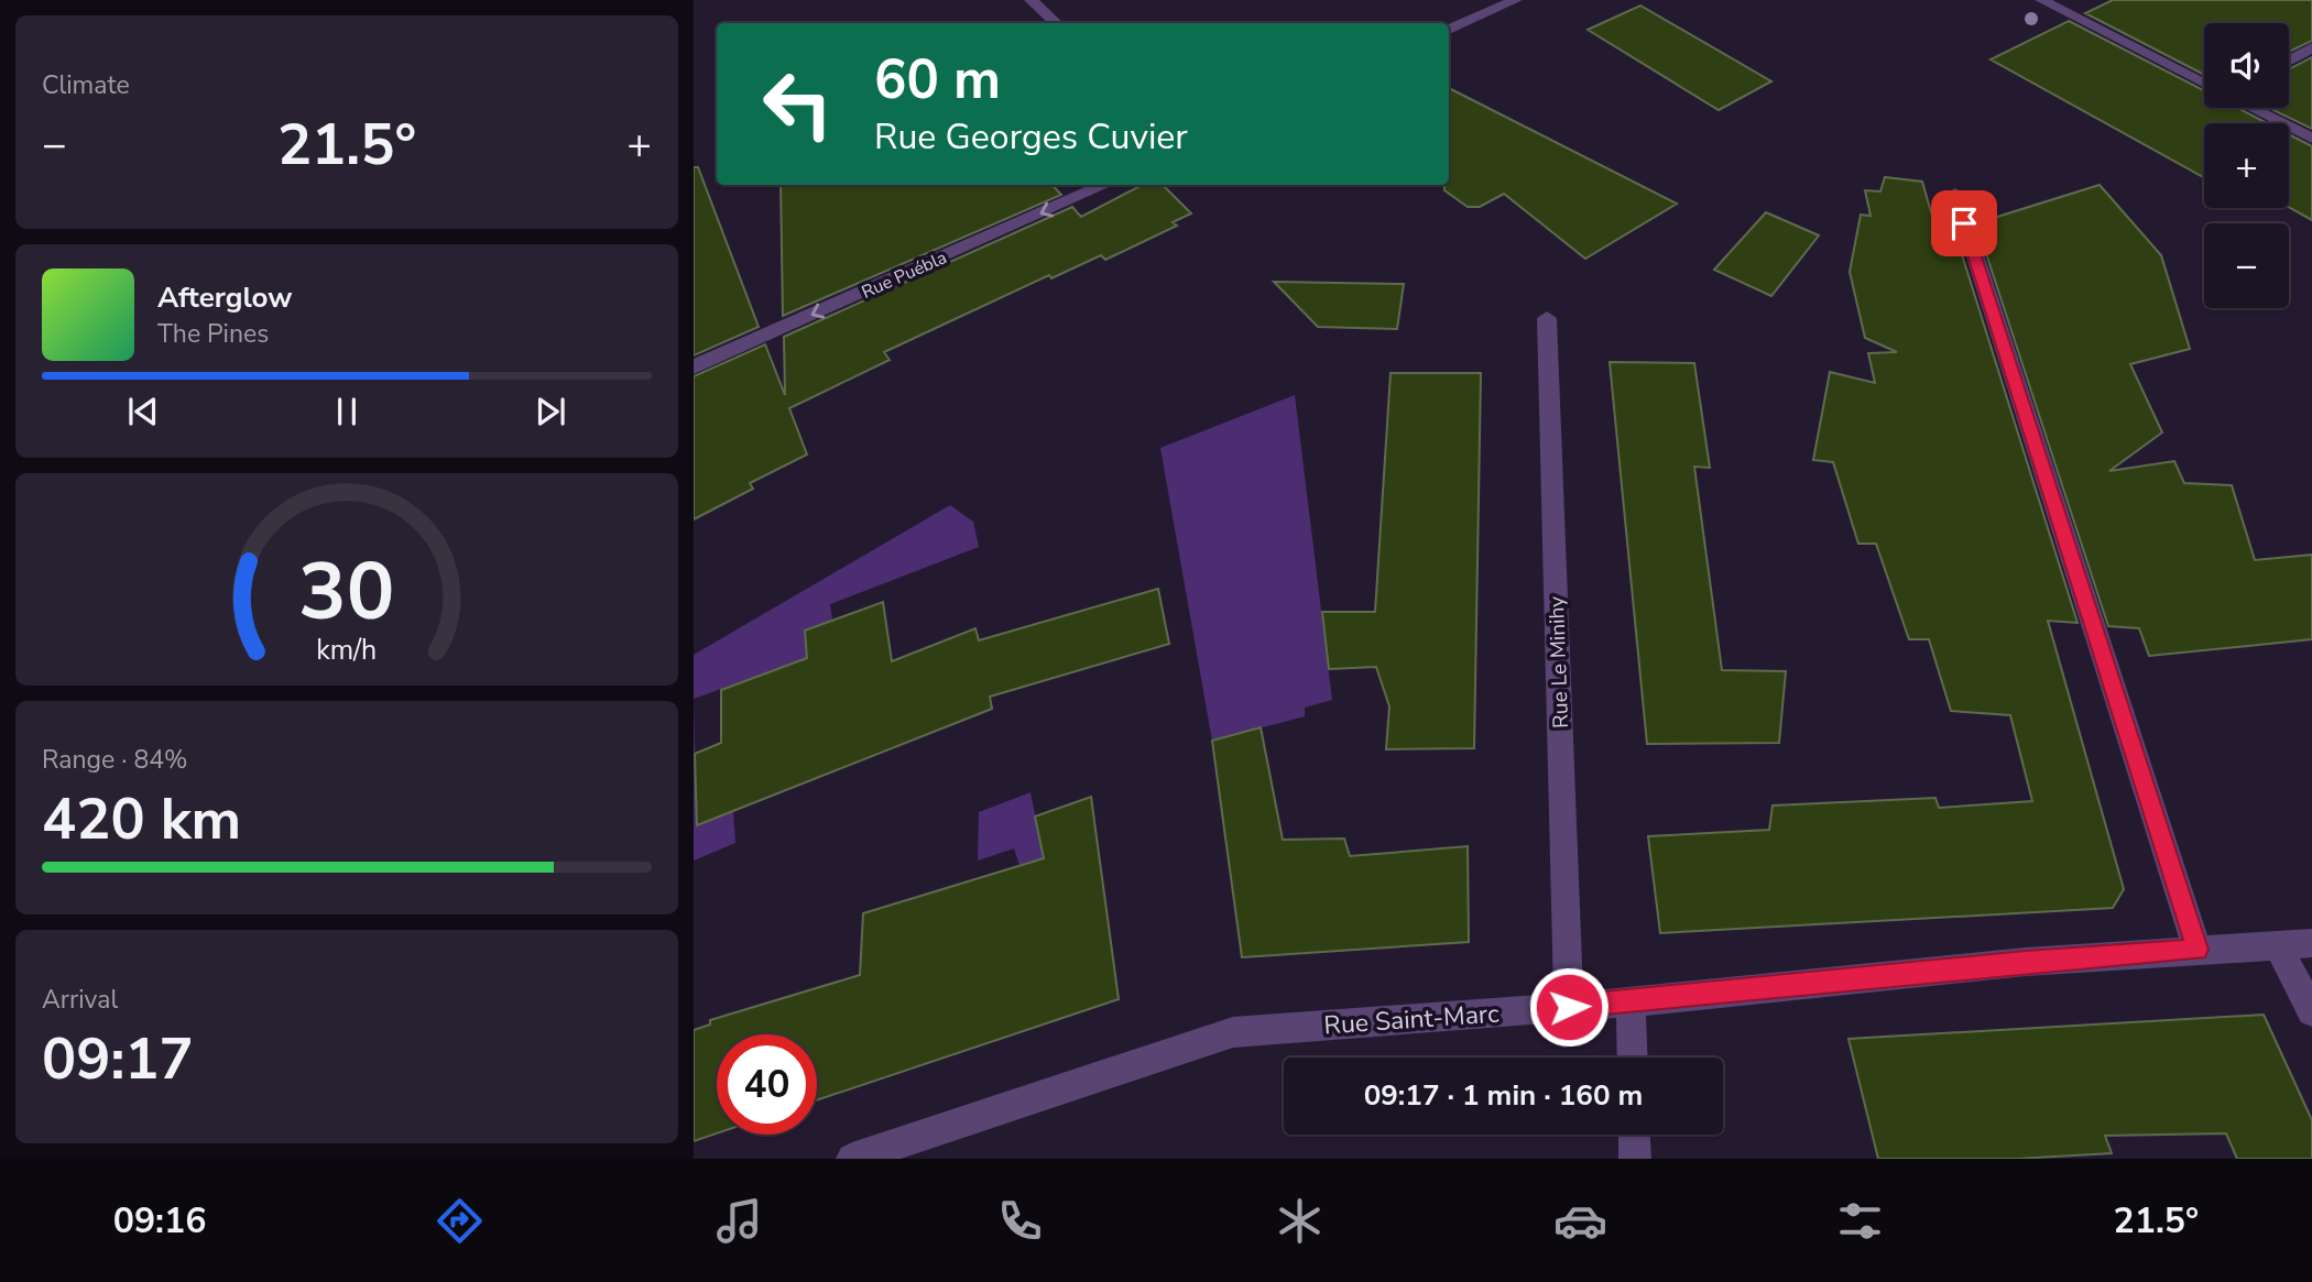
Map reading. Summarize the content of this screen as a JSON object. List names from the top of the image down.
{
  "streets": {
    "street": ["Rue Puébla", "Rue Le Minihy", "Rue Saint-Marc"]
  },
  "crossings": [
    ["Rue Le Minihy", "Rue Saint-Marc"]
  ],
  "one_way": ["Rue Puébla"],
  "page": {
    "tile": [
      "Climate",
      ["Range · 84%", "420 km"],
      ["Arrival", "09:17"]
    ],
    "map_buttons": ["+", "−"],
    "turn": ["60 m", "Rue Georges Cuvier"],
    "heat": ["−", "21.5°", "+"],
    "song": ["Afterglow", "The Pines"],
    "limit": "40",
    "trip": "09:17 · 1 min · 160 m",
    "tabs": ["09:16", "21.5°"],
    "gauge": ["30", "km/h"]
  }
}
